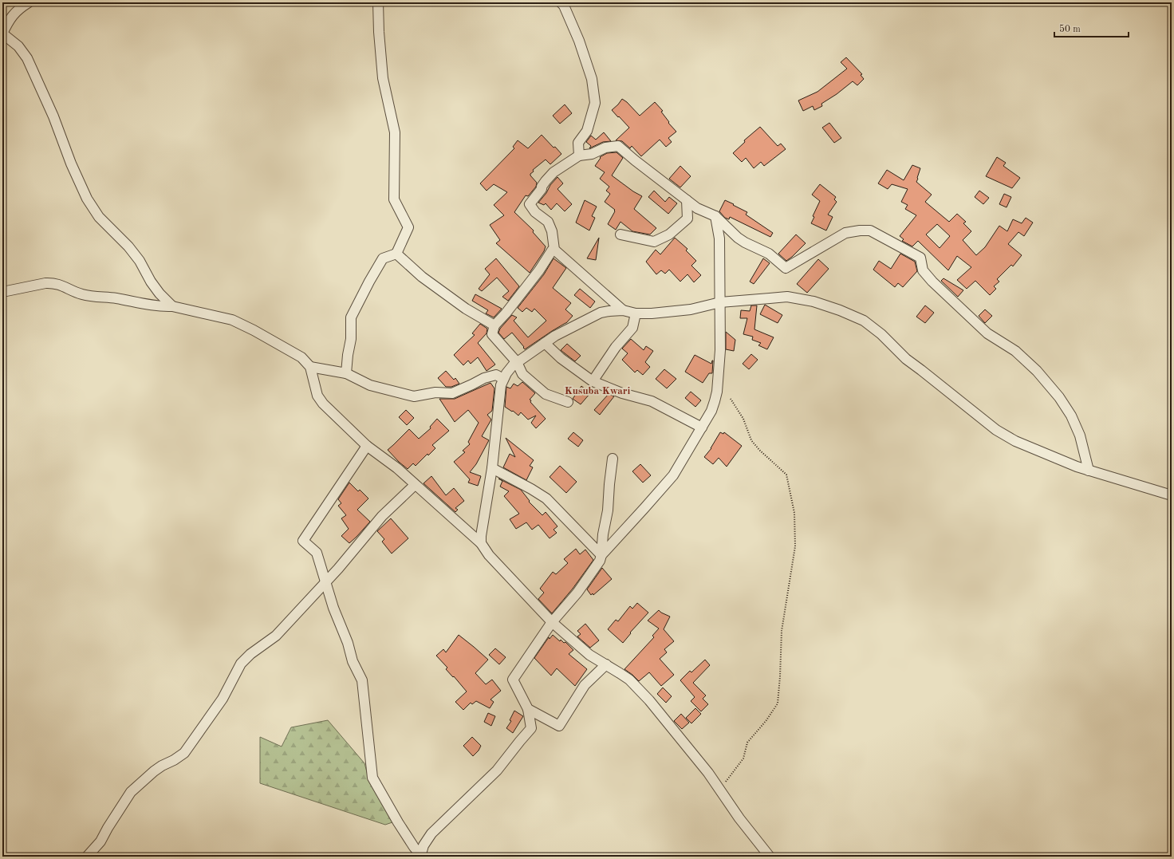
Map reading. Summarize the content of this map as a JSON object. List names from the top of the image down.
{
  "districts": ["Kusuba Kwari"],
  "scale_bar": "50 m"
}
